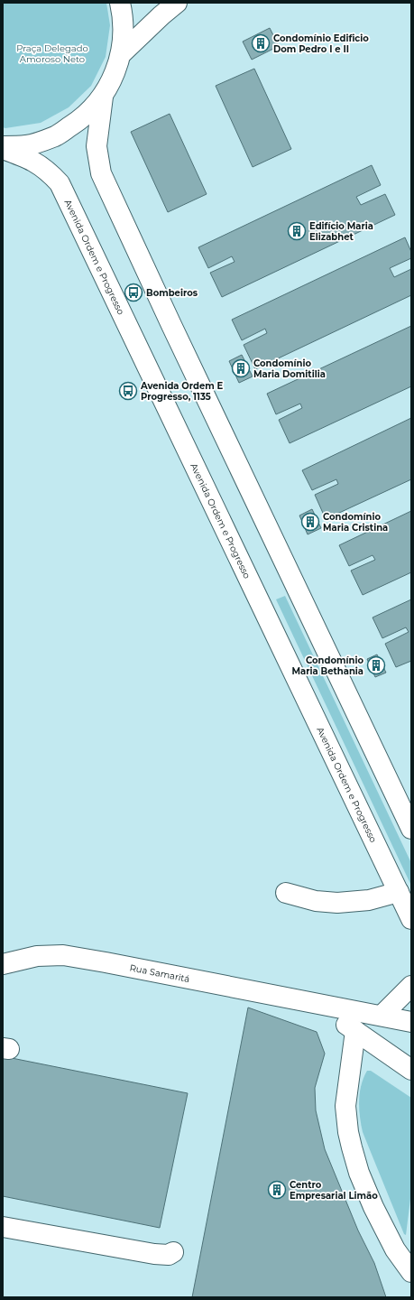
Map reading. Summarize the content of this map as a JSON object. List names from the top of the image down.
{
  "streets": {
    "main road": ["Avenida Ordem e Progresso", "Rua Samaritá"]
  },
  "parks": ["Praça Delegado Amoroso Neto"],
  "places": {
    "building": [
      "Condomínio Edificio Dom Pedro I e II",
      "Edifício Maria Elizabhet",
      "Condomínio Maria Domitilia",
      "Condomínio Maria Cristina",
      "Condomínio Maria Bethania",
      "Centro Empresarial Limão"
    ],
    "bus stop": ["Bombeiros", "Avenida Ordem E Progresso, 1135"]
  }
}
